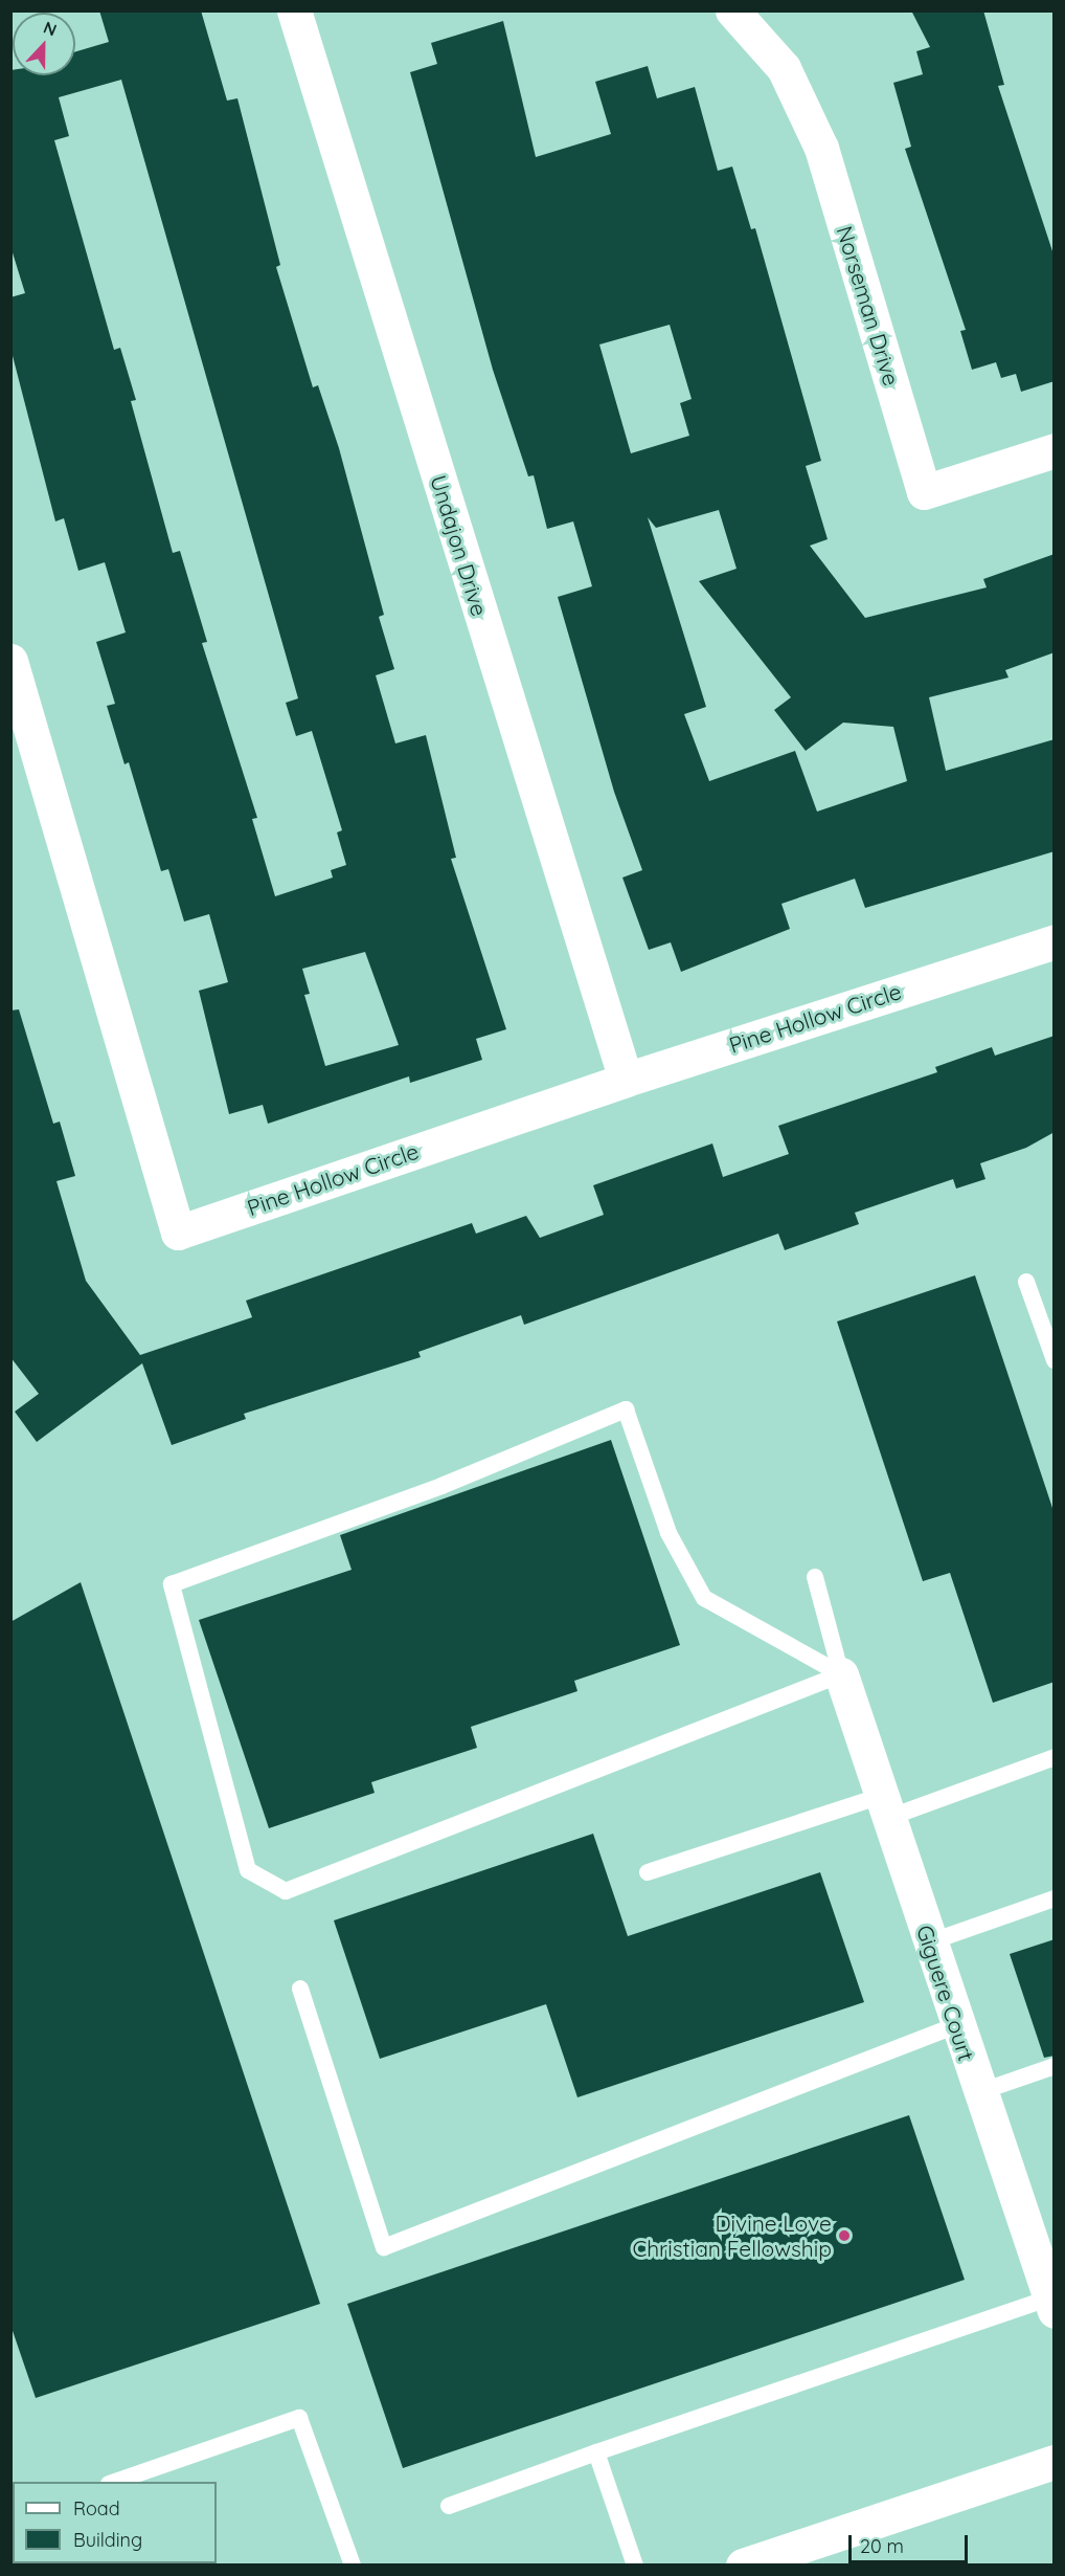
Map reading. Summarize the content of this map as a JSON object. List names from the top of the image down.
{
  "streets": {
    "street": [
      "Norseman Drive",
      "Undajon Drive",
      "Pine Hollow Circle",
      "Giguere Court"
    ]
  },
  "crossings": [
    ["Undajon Drive", "Pine Hollow Circle"]
  ],
  "places": ["Divine Love Christian Fellowship"],
  "legend": ["Road", "Building"],
  "scale_bar": "20 m",
  "north": "top"
}
